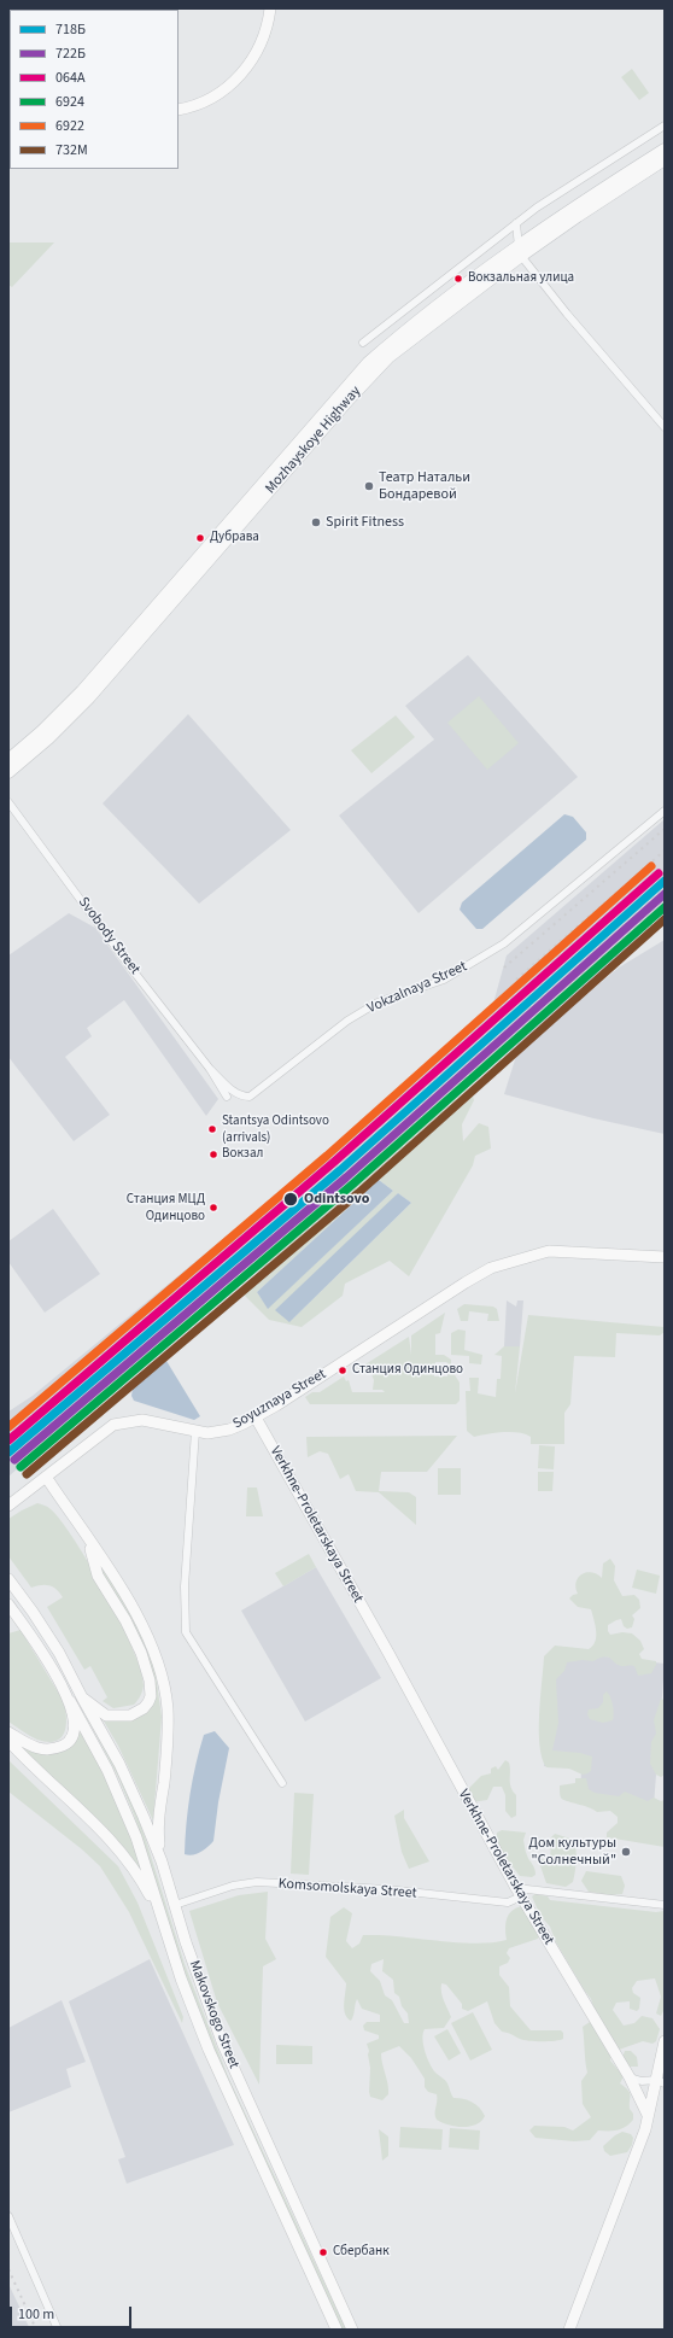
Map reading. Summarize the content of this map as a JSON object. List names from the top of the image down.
{
  "streets": {
    "main road": ["Mozhayskoye Highway"],
    "street": [
      "Svobody Street",
      "Vokzalnaya Street",
      "Soyuznaya Street",
      "Verkhne-Proletarskaya Street",
      "Komsomolskaya Street",
      "Makovskogo Street"
    ]
  },
  "crossings": [
    ["Svobody Street", "Vokzalnaya Street"],
    ["Soyuznaya Street", "Verkhne-Proletarskaya Street"],
    ["Verkhne-Proletarskaya Street", "Komsomolskaya Street"],
    ["Komsomolskaya Street", "Makovskogo Street"]
  ],
  "places": [
    "Вокзальная улица",
    "Театр Натальи Бондаревой",
    "Spirit Fitness",
    "Дубрава",
    "Stantsya Odintsovo (arrivals)",
    "Вокзал",
    "Odintsovo",
    "Станция МЦД Одинцово",
    "Станция Одинцово",
    "Дом культуры \"Солнечный\"",
    "Сбербанк"
  ],
  "lines": [
    "transit line 6922",
    "transit line 064А",
    "transit line 718Б",
    "transit line 722Б",
    "transit line 6924",
    "transit line 732М"
  ],
  "legend": [
    "718Б",
    "722Б",
    "064А",
    "6924",
    "6922",
    "732М"
  ],
  "scale_bar": "100 m"
}
